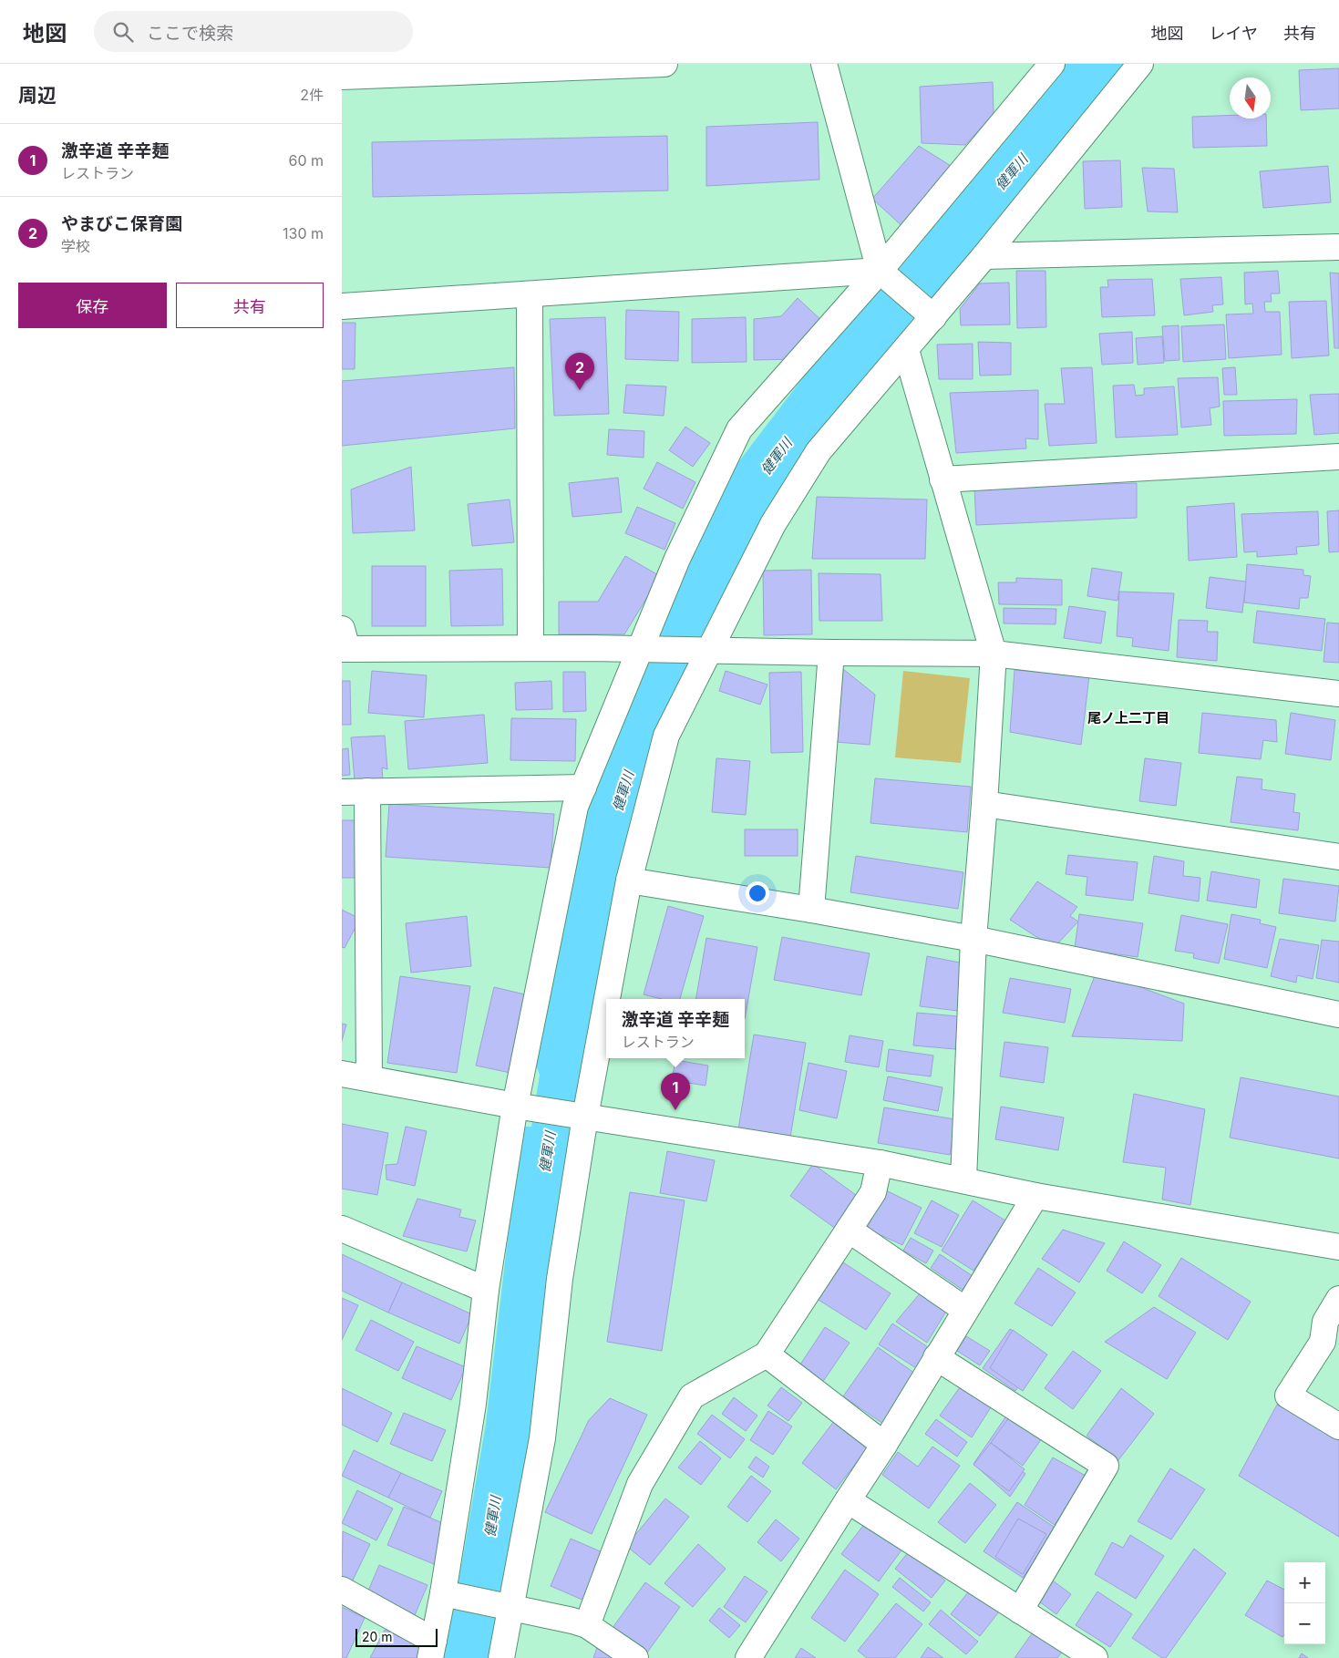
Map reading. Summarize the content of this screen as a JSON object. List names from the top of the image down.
{
  "districts": ["尾ノ上二丁目"],
  "water": ["健軍川"],
  "scale_bar": "20 m",
  "north": "bottom",
  "page": {
    "header": "地図",
    "search": "ここで検索",
    "nav": ["地図", "レイヤ", "共有"],
    "heading": ["周辺", "2件"],
    "list": [
      {
        "mark": "1",
        "name": "激辛道 辛辛麺",
        "note": "レストラン",
        "value": "60 m"
      },
      {
        "mark": "2",
        "name": "やまびこ保育園",
        "note": "学校",
        "value": "130 m"
      }
    ],
    "buttons": ["保存", "共有"],
    "pins": ["2", "1"],
    "popup": ["激辛道 辛辛麺", "レストラン"],
    "map_buttons": ["+", "−"],
    "scale": "20 m"
  }
}
